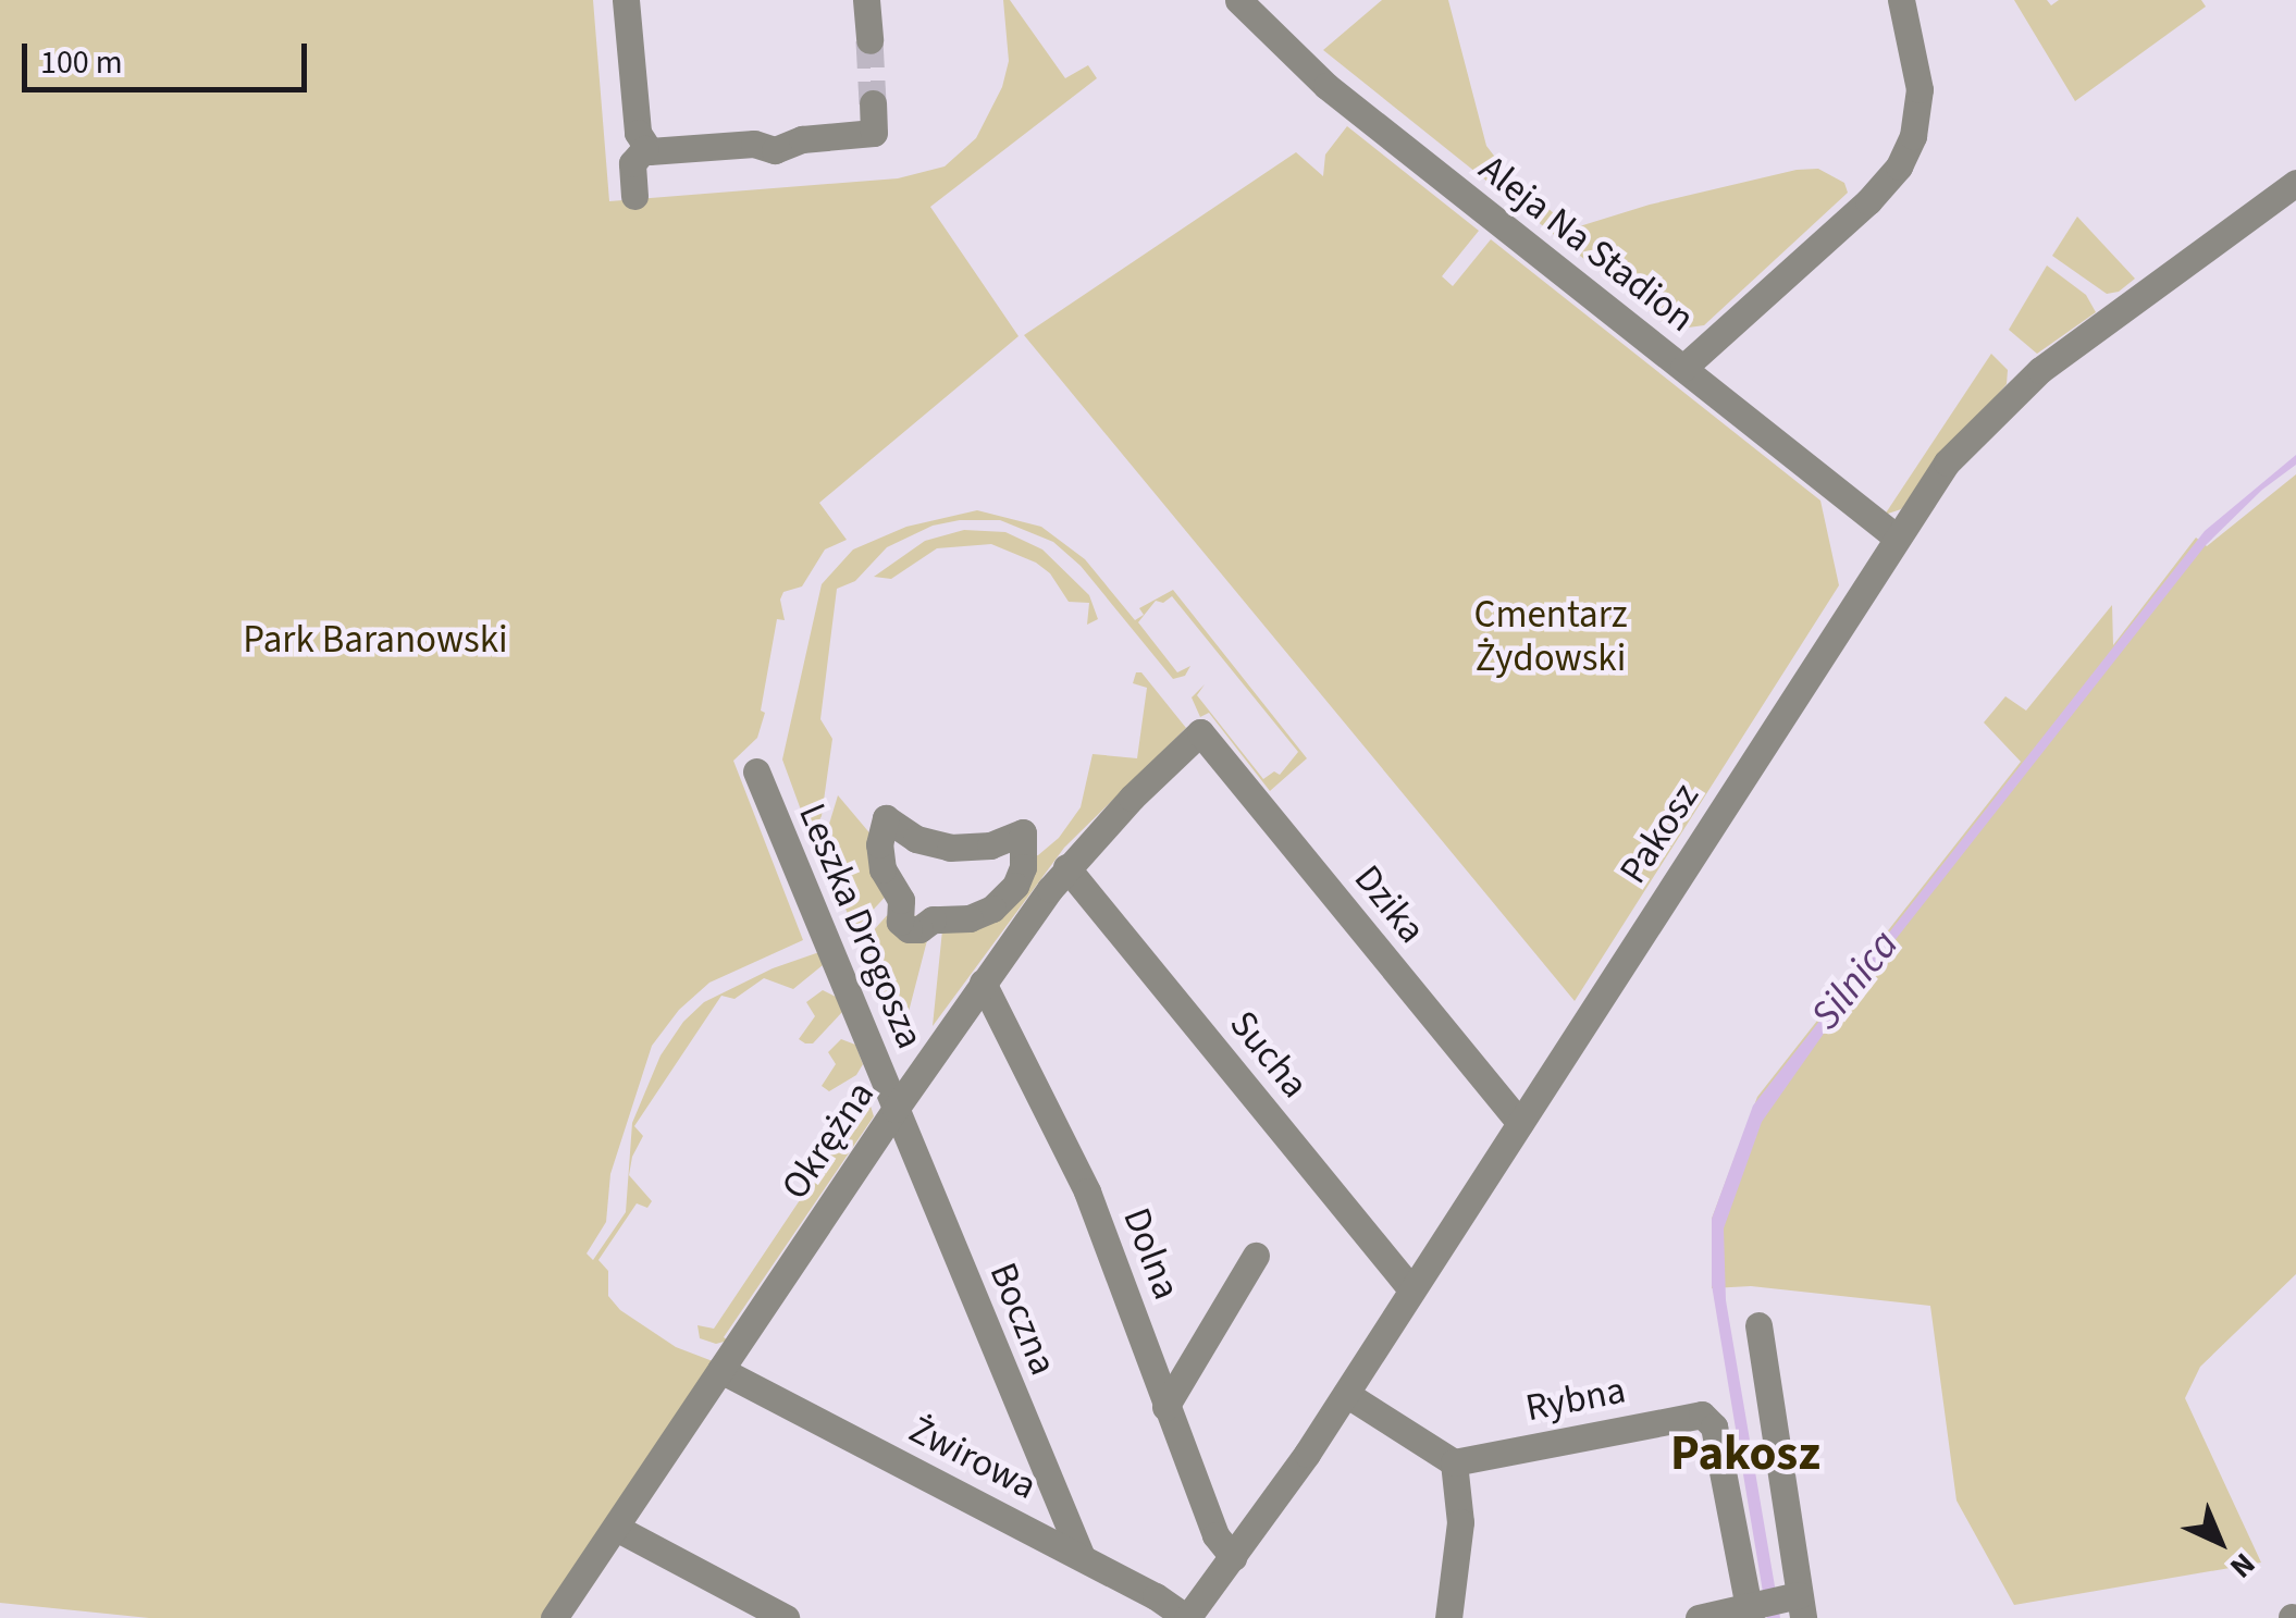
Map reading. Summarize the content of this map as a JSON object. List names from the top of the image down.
{
  "streets": {
    "street": [
      "Aleja Na Stadion",
      "Pakosz",
      "Dzika",
      "Leszka Drogosza",
      "Sucha",
      "Okrężna",
      "Dolna",
      "Boczna",
      "Rybna",
      "Żwirowa"
    ]
  },
  "crossings": [
    ["Aleja Na Stadion", "Pakosz"],
    ["Pakosz", "Dzika"],
    ["Pakosz", "Sucha"],
    ["Pakosz", "Dolna"],
    ["Pakosz", "Żwirowa"],
    ["Dzika", "Okrężna"],
    ["Leszka Drogosza", "Okrężna"],
    ["Leszka Drogosza", "Boczna"],
    ["Sucha", "Okrężna"],
    ["Okrężna", "Dolna"],
    ["Okrężna", "Boczna"],
    ["Okrężna", "Żwirowa"],
    ["Boczna", "Żwirowa"]
  ],
  "districts": ["Pakosz"],
  "water": ["Silnica"],
  "parks": ["Cmentarz Żydowski", "Park Baranowski"],
  "scale_bar": "100 m",
  "north": "bottom right"
}
